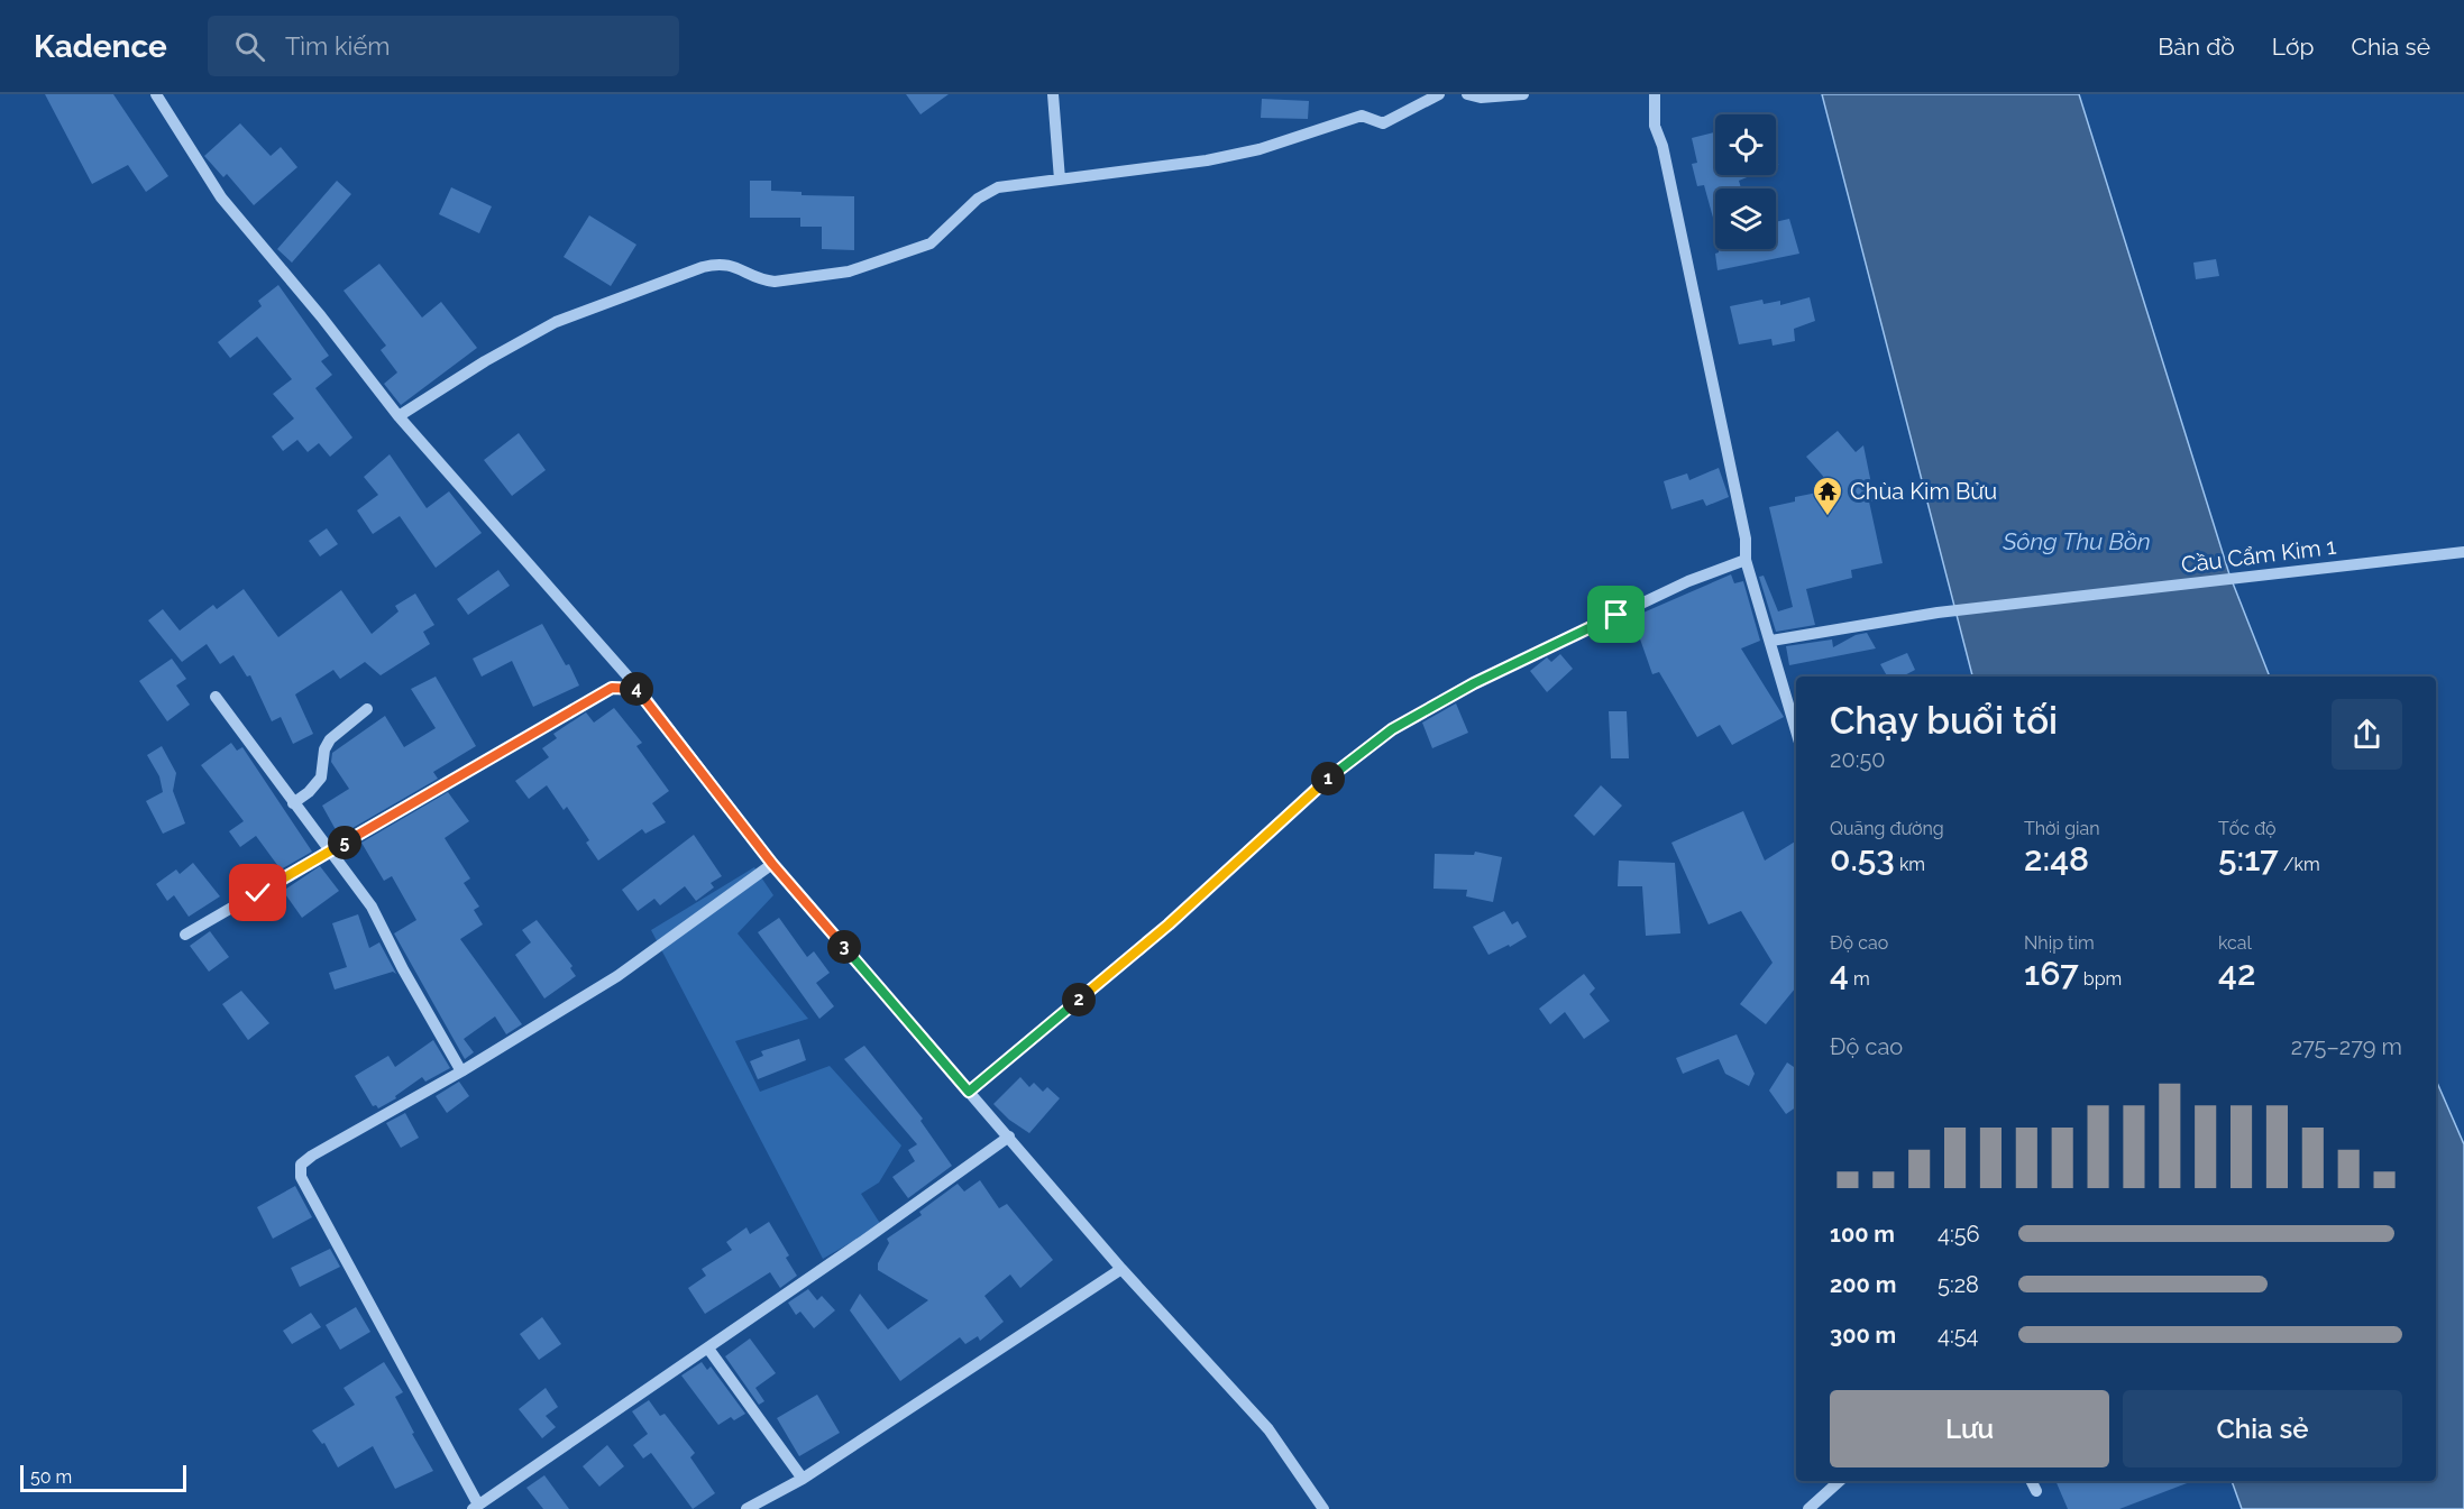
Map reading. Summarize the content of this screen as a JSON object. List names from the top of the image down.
{
  "streets": {
    "street": ["Cầu Cẩm Kim 1"]
  },
  "water": ["Sông Thu Bồn"],
  "places": {
    "temple": ["Chùa Kim Bửu"]
  },
  "scale_bar": "50 m",
  "page": {
    "header": "Kadence",
    "search": "Tìm kiếm",
    "nav": ["Bản đồ", "Lớp", "Chia sẻ"],
    "pins": [
      "4",
      "1",
      "5",
      "3",
      "2"
    ],
    "heading": ["Chạy buổi tối", "20:50"],
    "stats": [
      ["Quãng đường", "0.53 km"],
      ["Thời gian", "2:48"],
      ["Tốc độ", "5:17 /km"],
      ["Độ cao", "4 m"],
      ["Nhịp tim", "167 bpm"],
      ["kcal", "42"]
    ],
    "chart": ["Độ cao", "275–279 m"],
    "list": [
      {
        "name": "100 m",
        "note": "4:56"
      },
      {
        "name": "200 m",
        "note": "5:28"
      },
      {
        "name": "300 m",
        "note": "4:54"
      }
    ],
    "buttons": ["Lưu", "Chia sẻ"],
    "scale": "50 m"
  }
}
